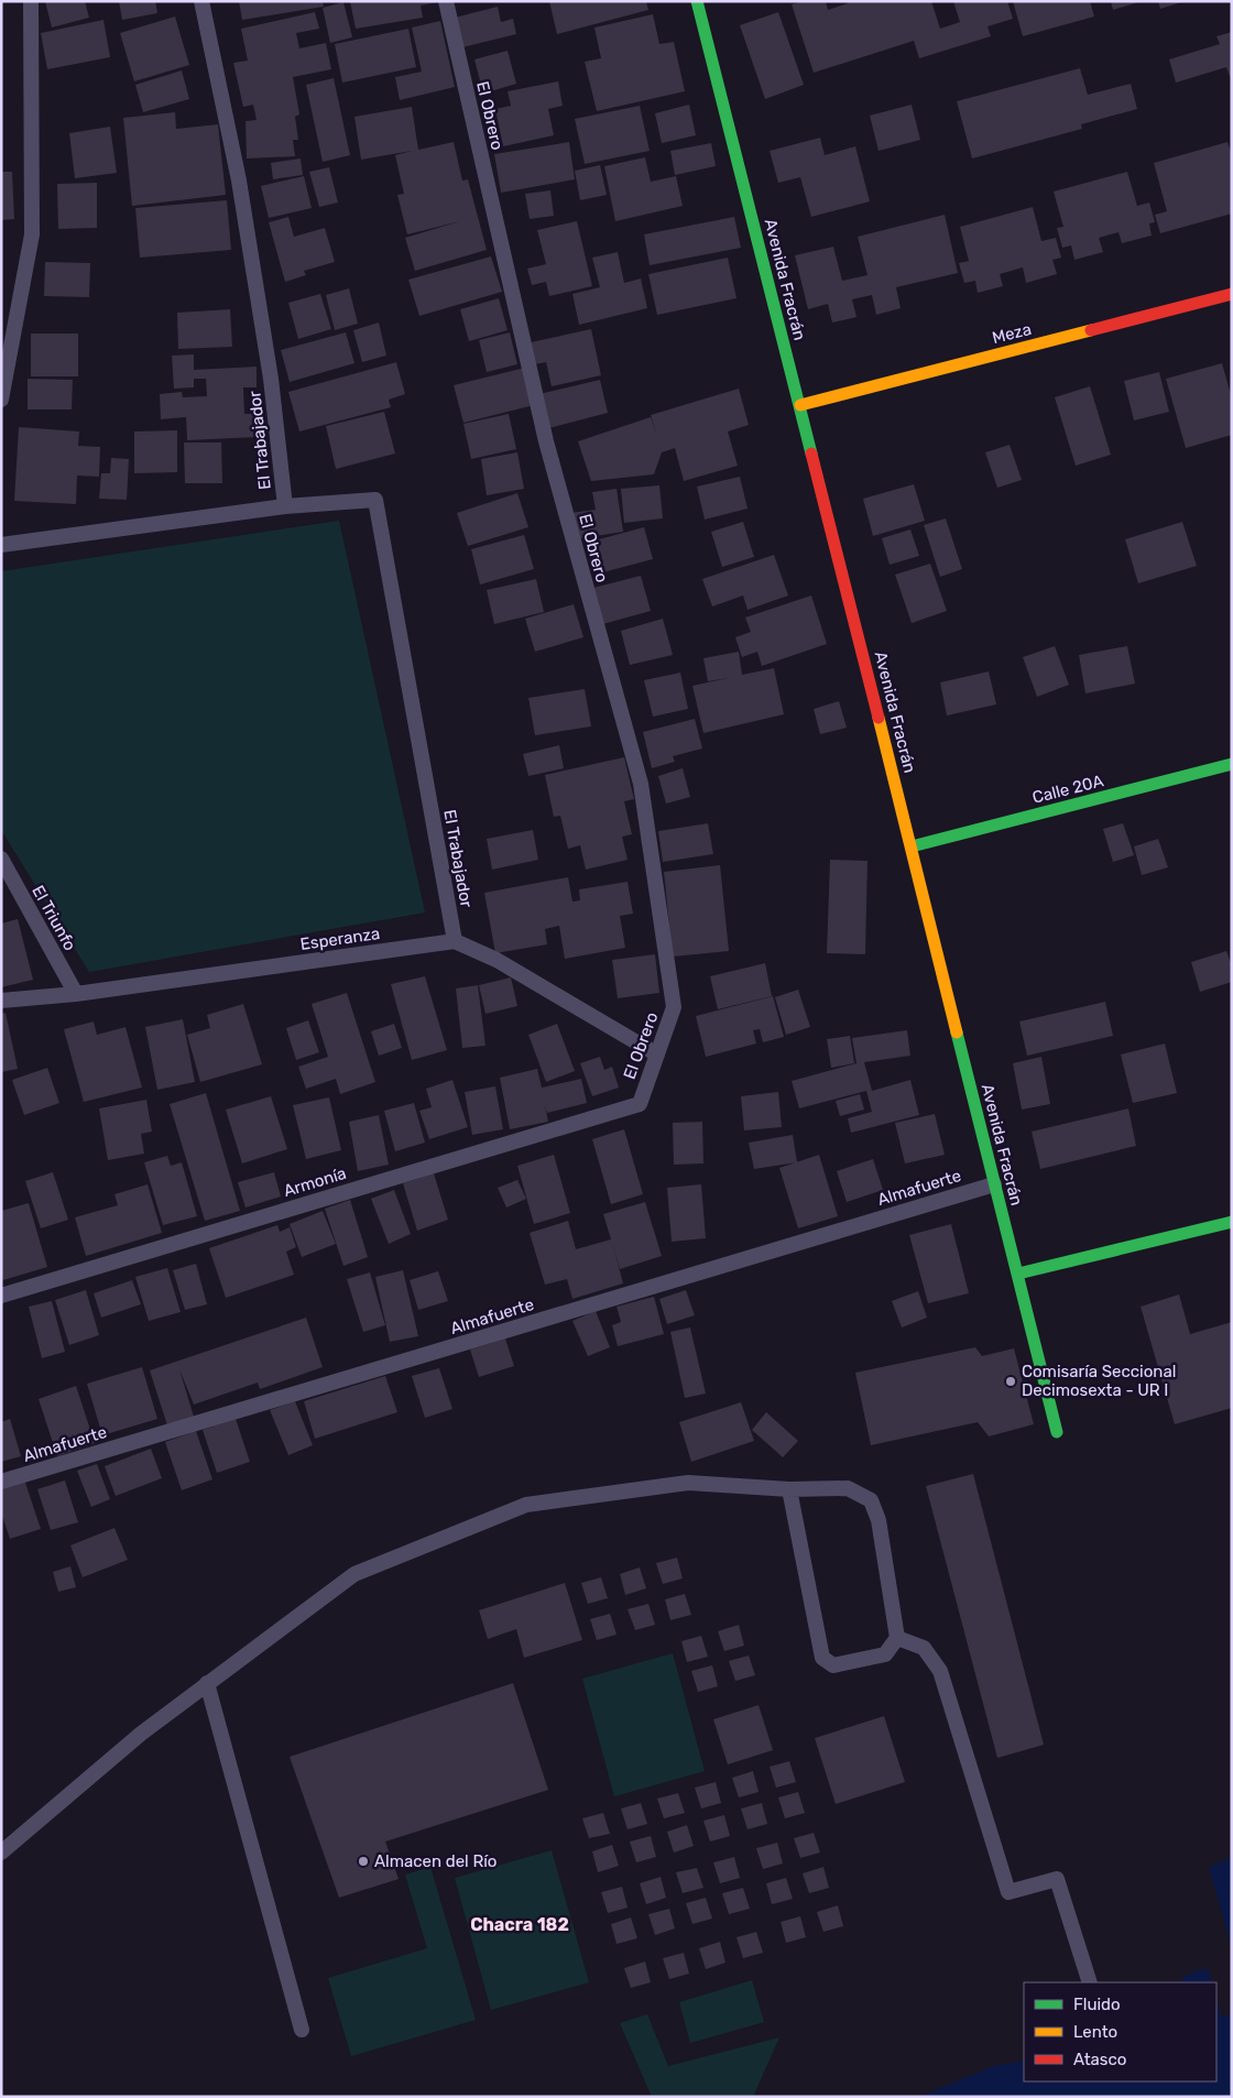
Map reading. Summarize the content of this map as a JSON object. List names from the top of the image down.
{
  "streets": {
    "main road": ["Avenida Fracrán", "Meza", "Calle 20A"],
    "lane": [
      "El Obrero",
      "El Trabajador",
      "El Triunfo",
      "Esperanza",
      "Armonía",
      "Almafuerte"
    ]
  },
  "crossings": [
    ["El Obrero", "Armonía"],
    ["Avenida Fracrán", "Meza"],
    ["Avenida Fracrán", "Calle 20A"],
    ["Avenida Fracrán", "Almafuerte"],
    ["El Trabajador", "Esperanza"],
    ["El Triunfo", "Esperanza"]
  ],
  "districts": ["Chacra 182"],
  "places": ["Comisaría Seccional Decimosexta - UR I", "Almacen del Río"],
  "legend": ["Fluido", "Lento", "Atasco"]
}
